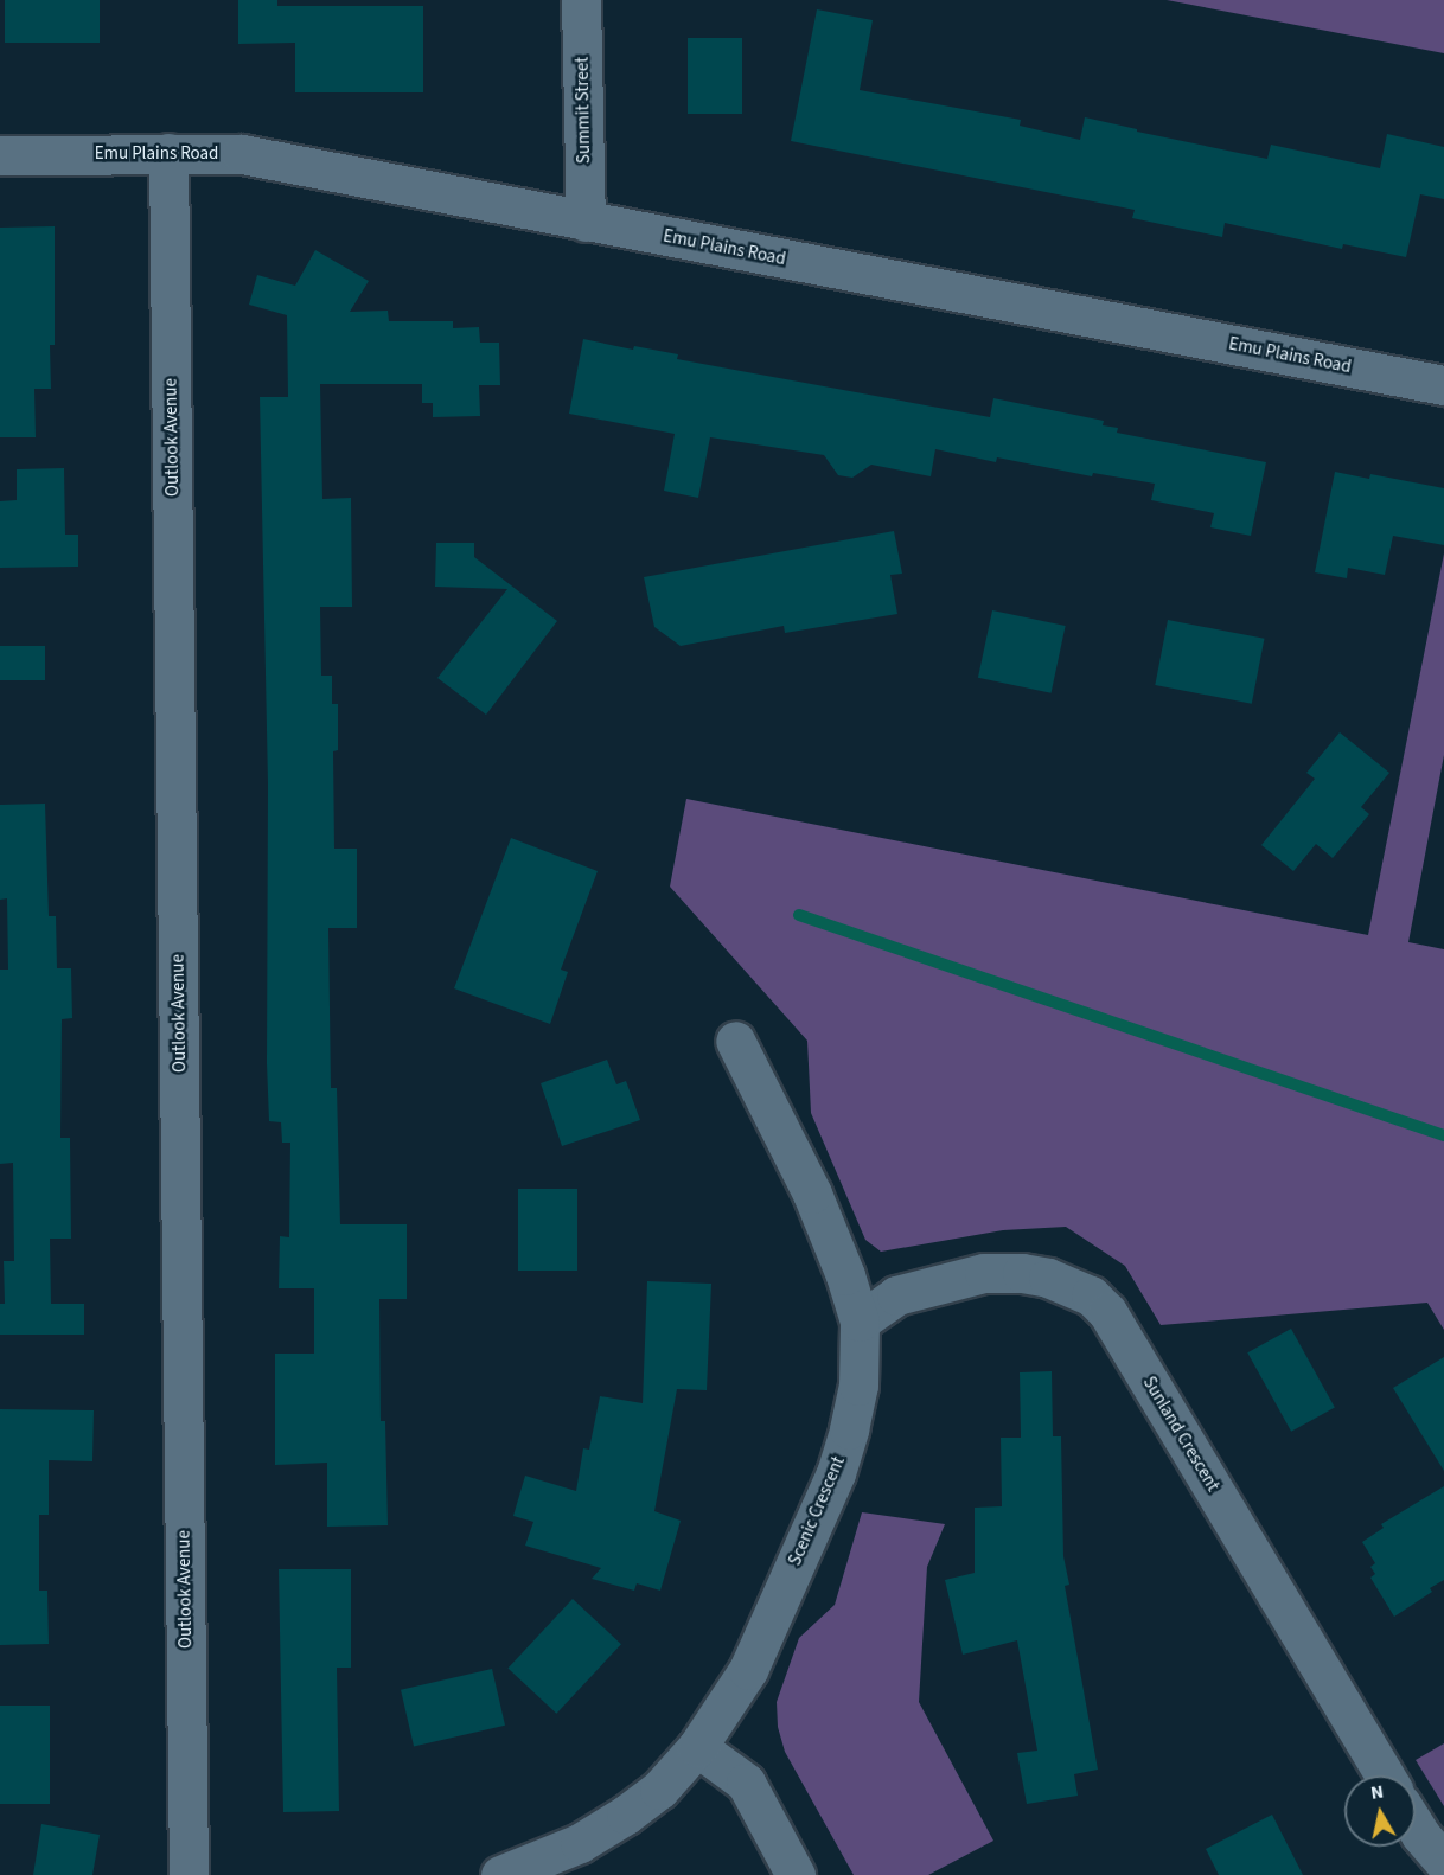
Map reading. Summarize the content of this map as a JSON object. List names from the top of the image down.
{
  "streets": {
    "street": [
      "Summit Street",
      "Emu Plains Road",
      "Outlook Avenue",
      "Sunland Crescent",
      "Scenic Crescent"
    ]
  },
  "crossings": [
    ["Summit Street", "Emu Plains Road"],
    ["Emu Plains Road", "Outlook Avenue"],
    ["Sunland Crescent", "Scenic Crescent"]
  ],
  "north": "top"
}
